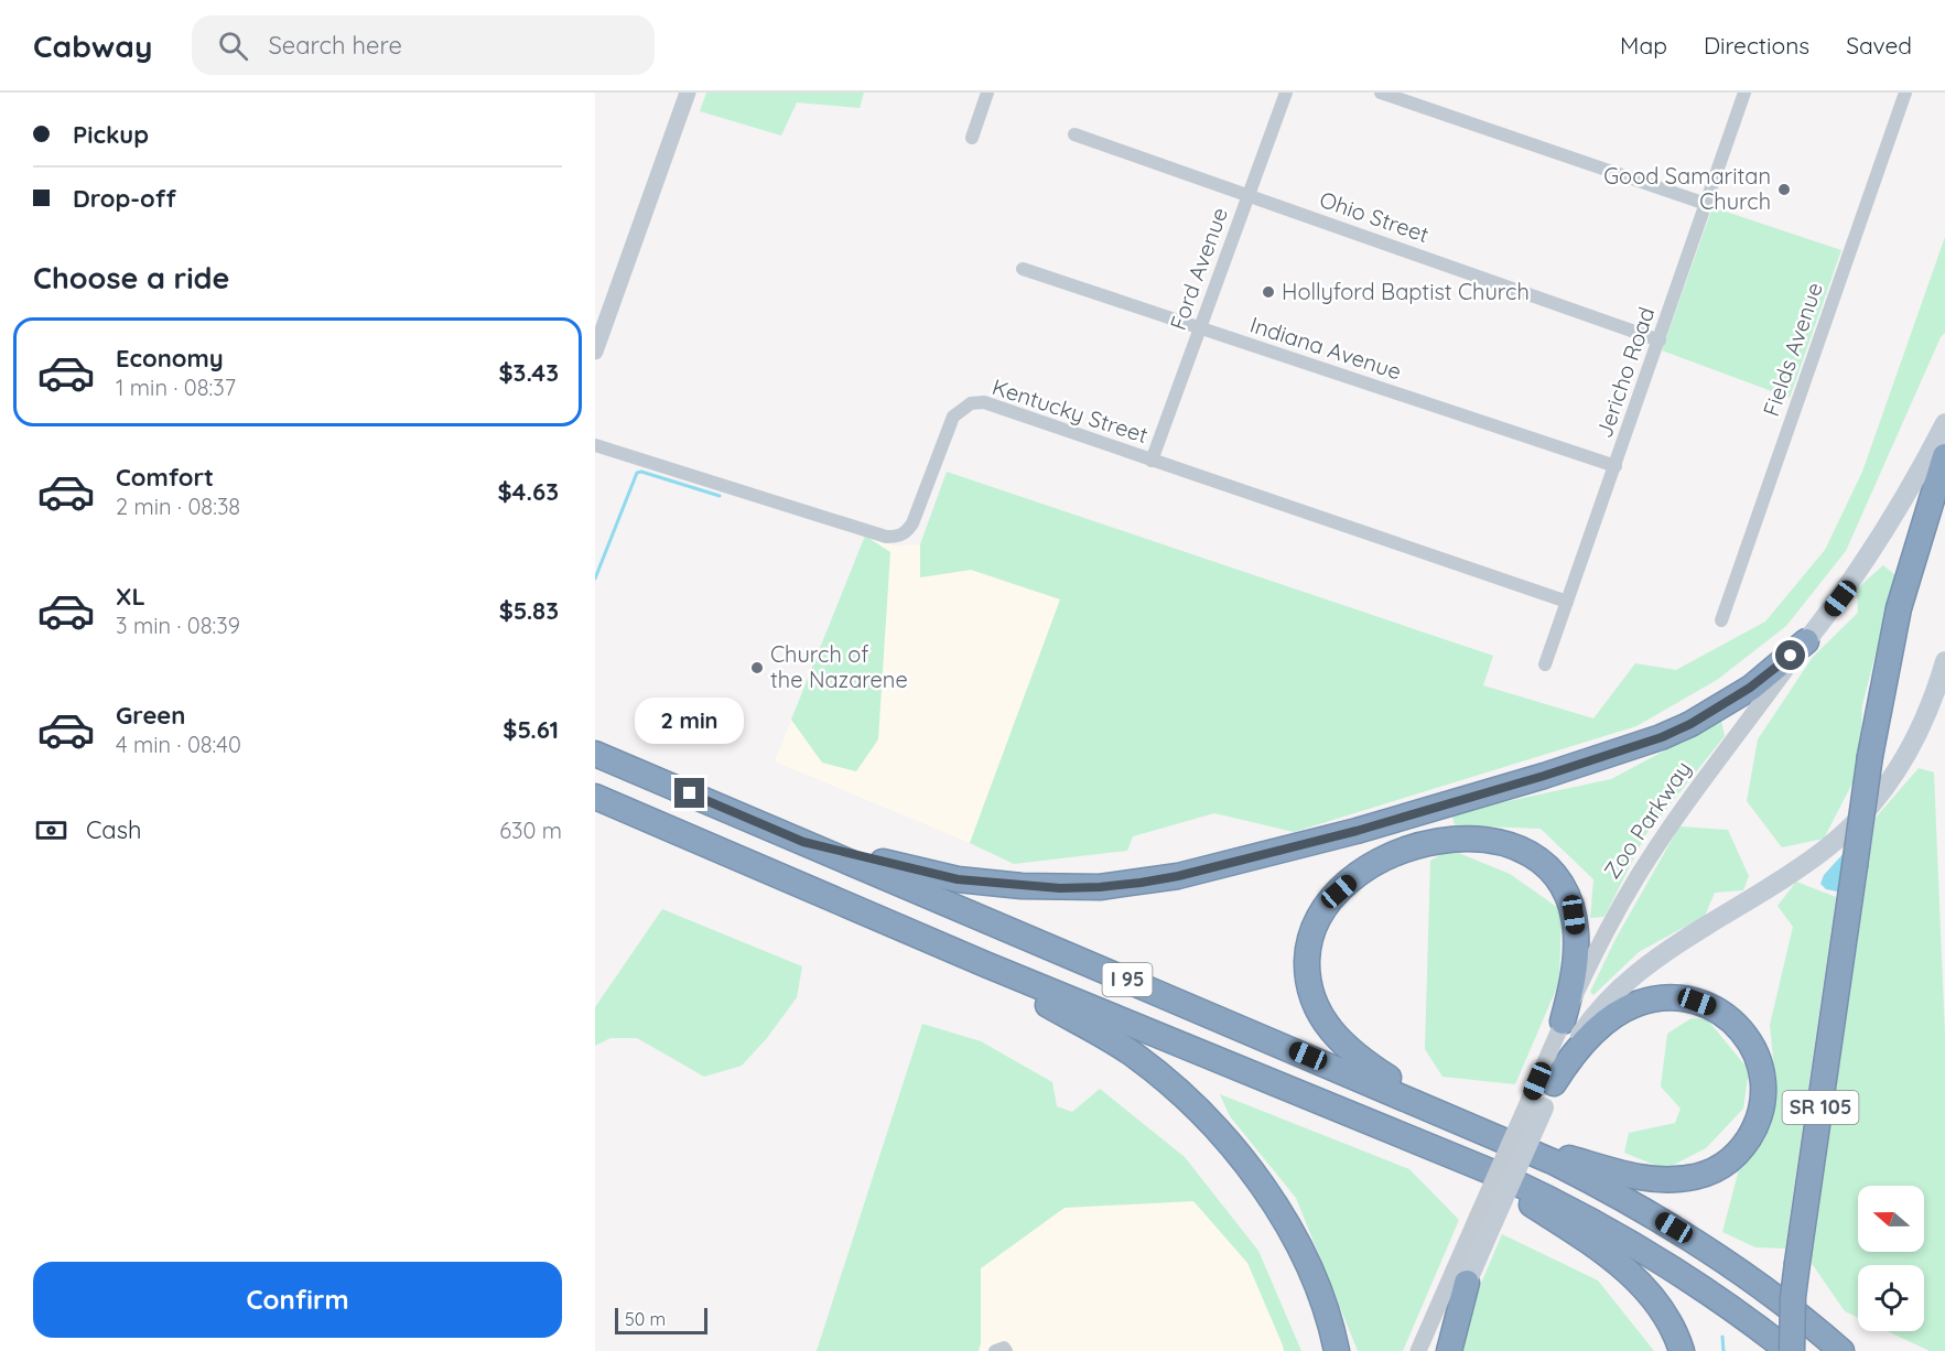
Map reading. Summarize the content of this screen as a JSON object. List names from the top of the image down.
{
  "streets": {
    "highway": ["I 95", "SR 105"],
    "main road": ["Zoo Parkway"],
    "street": [
      "Ohio Street",
      "Ford Avenue",
      "Indiana Avenue",
      "Fields Avenue",
      "Jericho Road",
      "Kentucky Street"
    ]
  },
  "crossings": [
    ["Ohio Street", "Ford Avenue"],
    ["Ohio Street", "Jericho Road"],
    ["Ford Avenue", "Indiana Avenue"],
    ["Ford Avenue", "Kentucky Street"],
    ["Indiana Avenue", "Jericho Road"],
    ["Jericho Road", "Kentucky Street"],
    ["I 95", "SR 105"]
  ],
  "places": ["Good Samaritan Church", "Hollyford Baptist Church", "Church of the Nazarene"],
  "scale_bar": "50 m",
  "north": "left",
  "page": {
    "header": "Cabway",
    "search": "Search here",
    "nav": ["Map", "Directions", "Saved"],
    "banner": ["Pickup", "Drop-off"],
    "heading": "Choose a ride",
    "list": [
      {
        "name": "Economy",
        "note": "1 min · 08:37",
        "value": "$3.43"
      },
      {
        "name": "Comfort",
        "note": "2 min · 08:38",
        "value": "$4.63"
      },
      {
        "name": "XL",
        "note": "3 min · 08:39",
        "value": "$5.83"
      },
      {
        "name": "Green",
        "note": "4 min · 08:40",
        "value": "$5.61"
      }
    ],
    "bubble": "2 min",
    "pay": ["Cash", "630 m"],
    "buttons": "Confirm",
    "scale": "50 m"
  }
}
